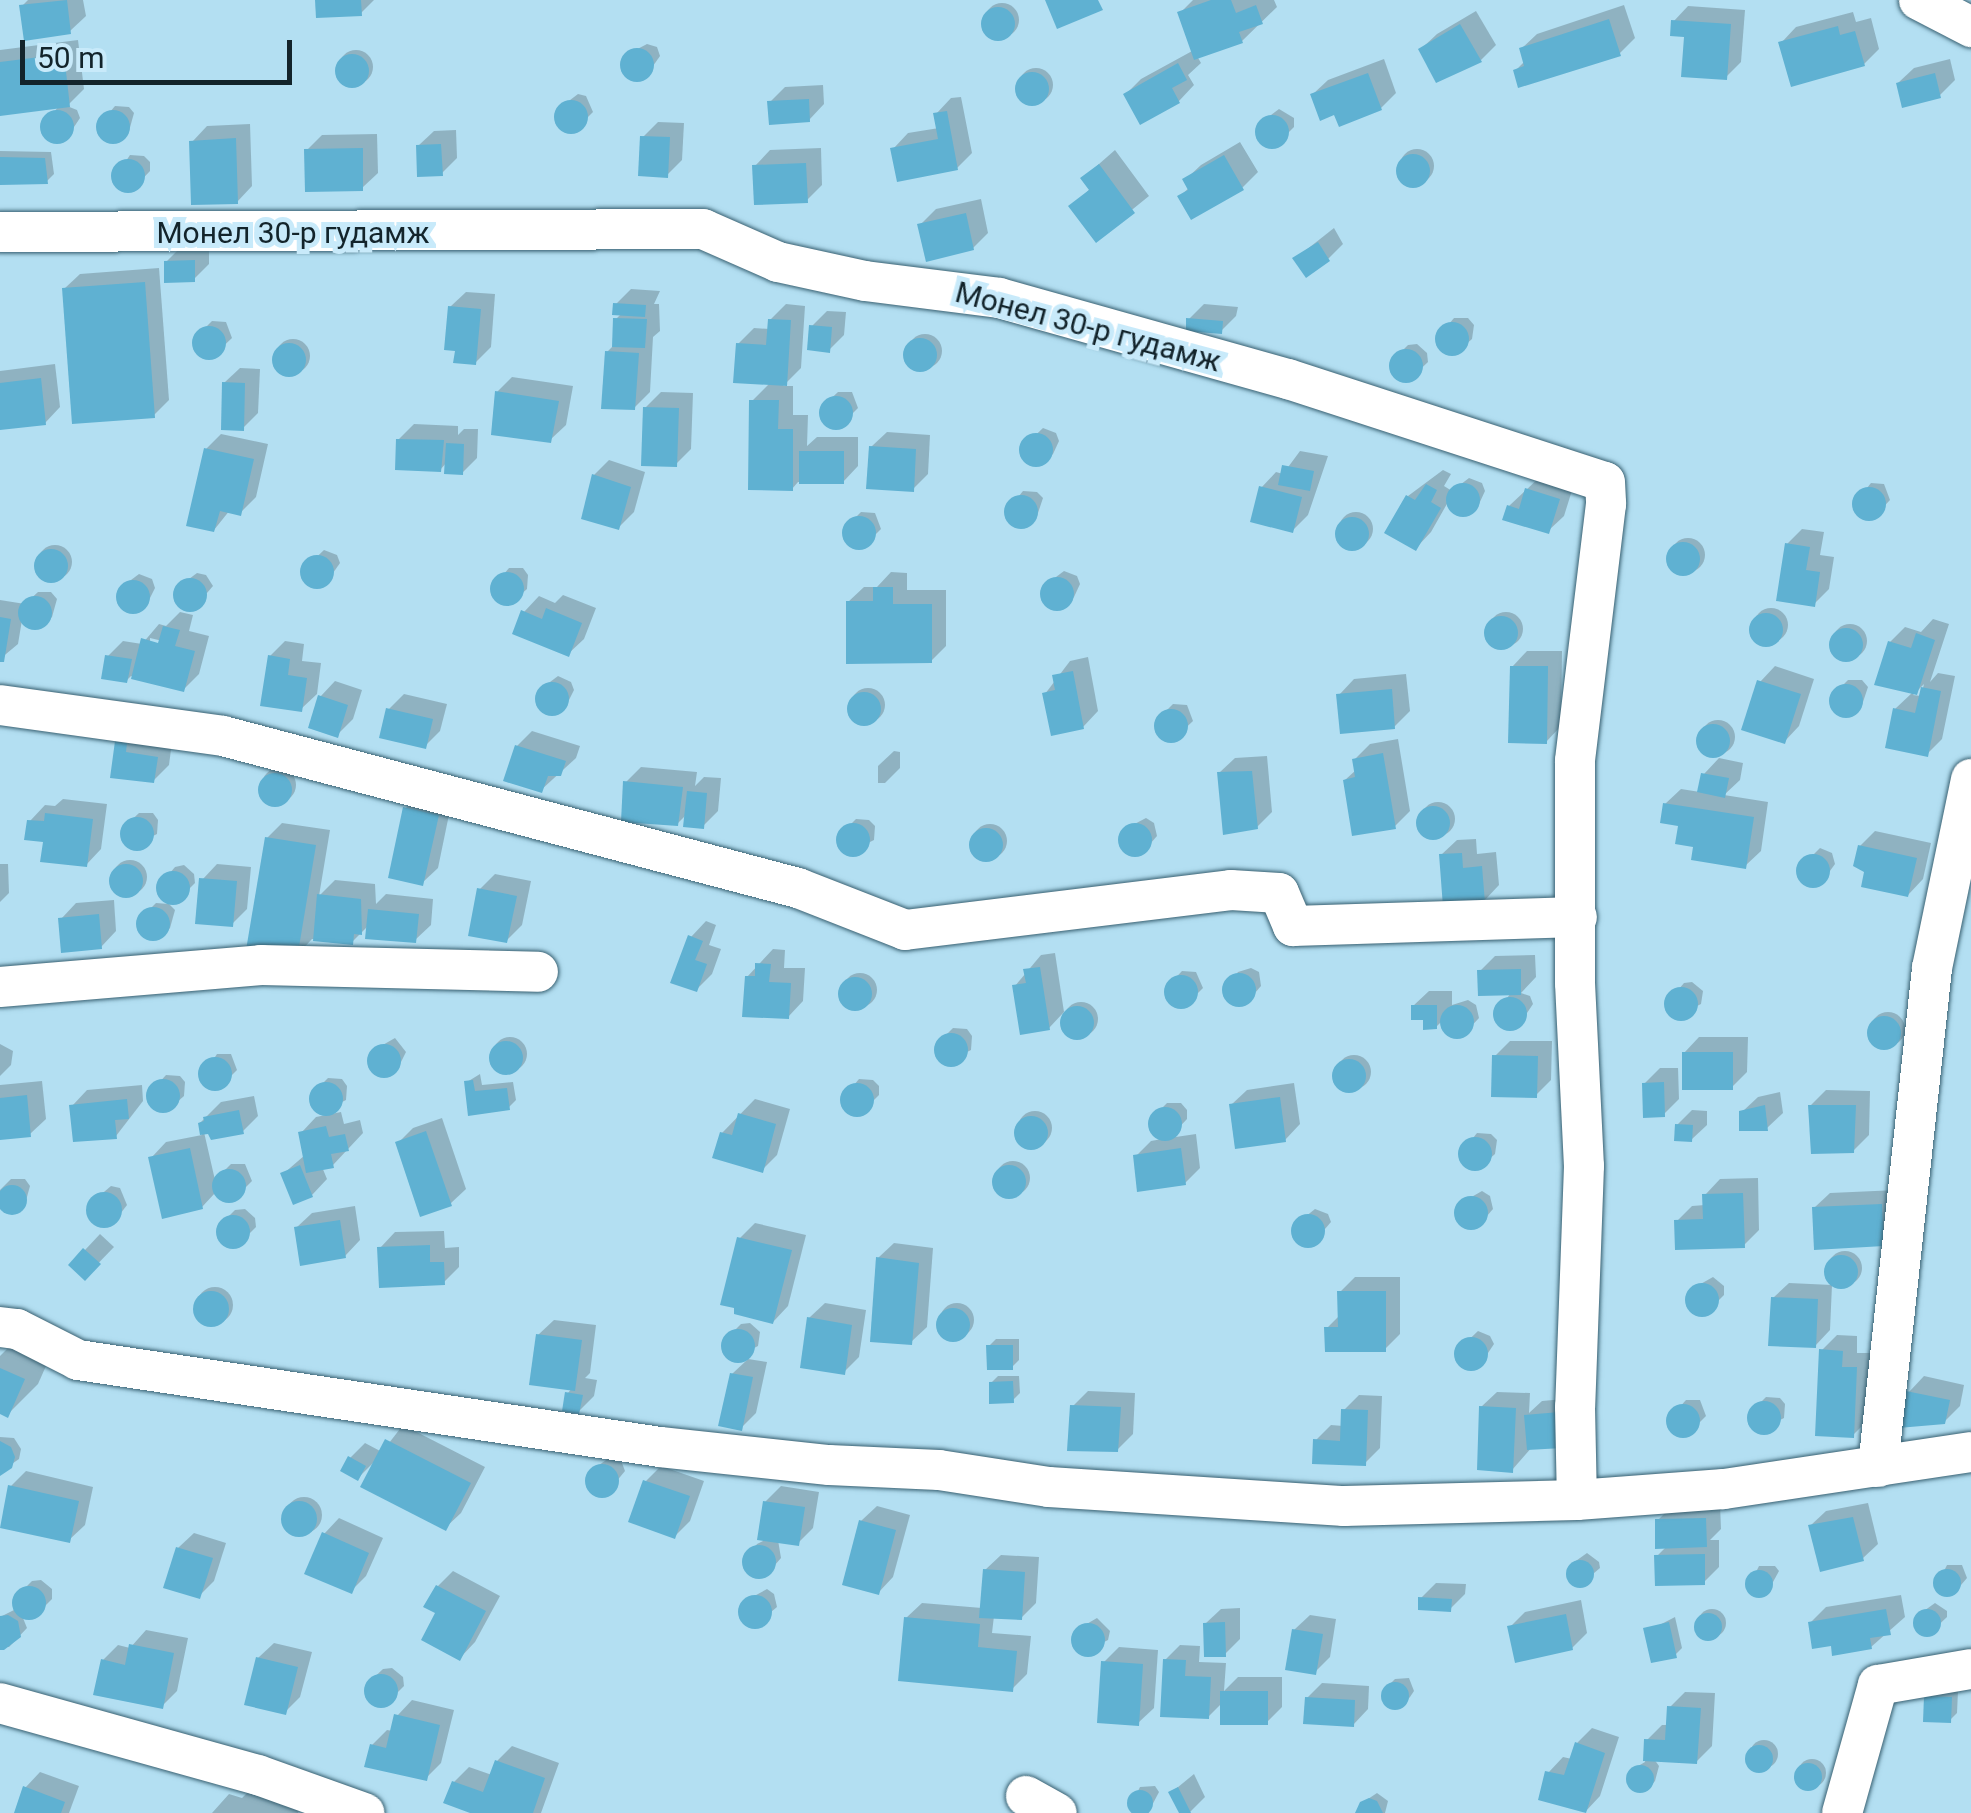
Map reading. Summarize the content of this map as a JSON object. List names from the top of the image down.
{
  "streets": {
    "street": ["Монел 30-р гудамж"]
  },
  "scale_bar": "50 m"
}
